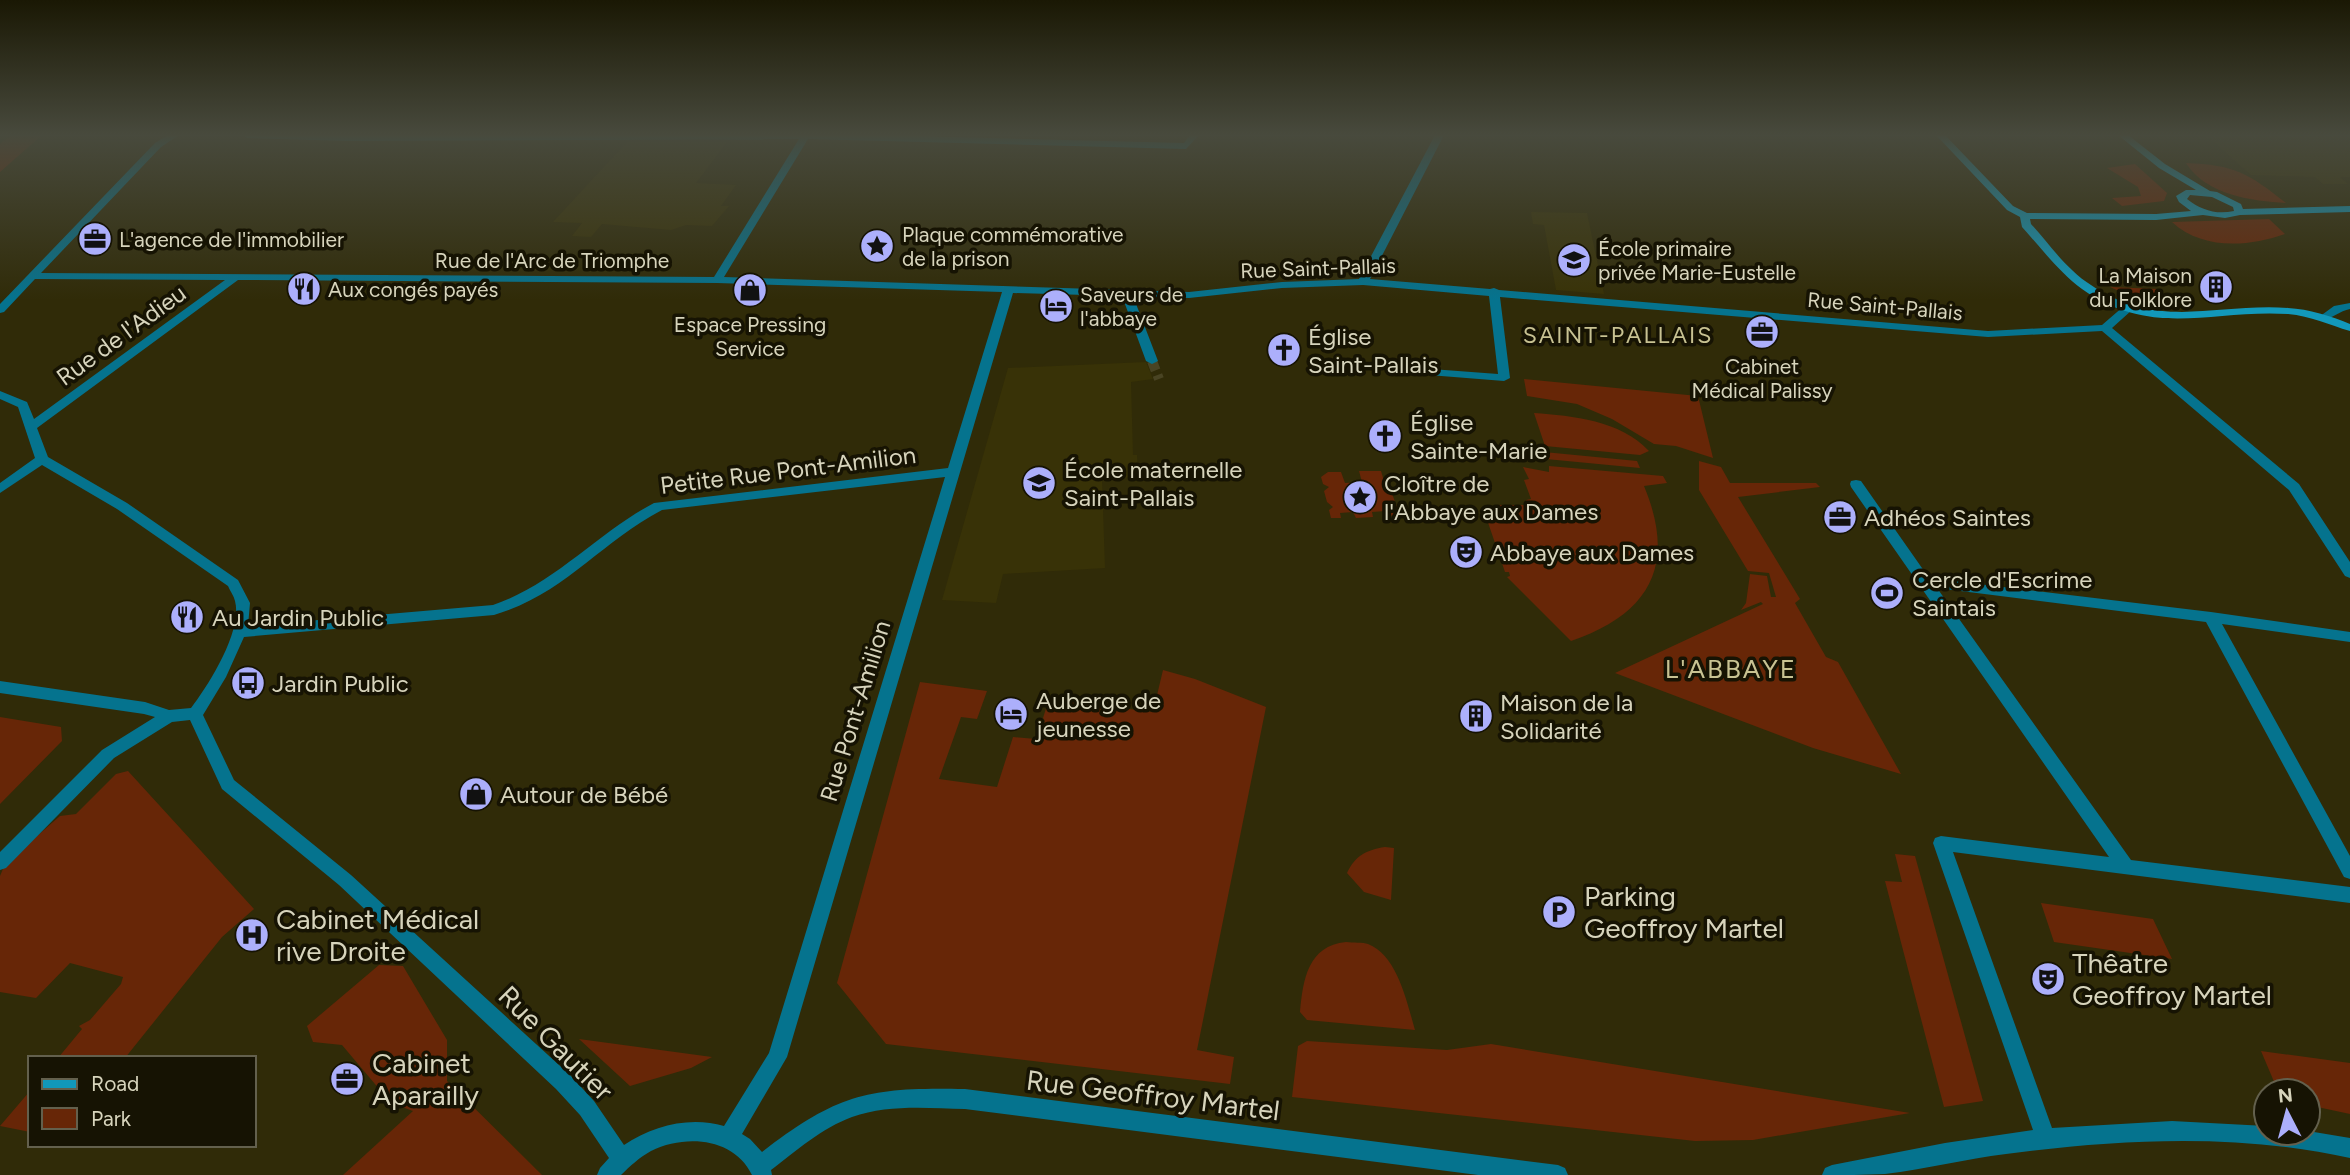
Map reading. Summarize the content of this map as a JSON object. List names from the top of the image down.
{
  "streets": {
    "street": [
      "Rue de l'Arc de Triomphe",
      "Rue Saint-Pallais",
      "Rue de l'Adieu",
      "Petite Rue Pont-Amilion",
      "Rue Pont-Amilion",
      "Rue Gautier",
      "Rue Geoffroy Martel"
    ]
  },
  "crossings": [
    ["Rue de l'Arc de Triomphe", "Rue Saint-Pallais"],
    ["Rue de l'Arc de Triomphe", "Rue de l'Adieu"],
    ["Rue de l'Arc de Triomphe", "Rue Pont-Amilion"],
    ["Petite Rue Pont-Amilion", "Rue Pont-Amilion"]
  ],
  "districts": ["SAINT-PALLAIS", "L'ABBAYE"],
  "places": {
    "office": [
      "L'agence de l'immobilier",
      "Cabinet Médical Palissy",
      "Adhéos Saintes",
      "Cabinet Aparailly"
    ],
    "place": ["Plaque commémorative de la prison", "Cloître de l'Abbaye aux Dames"],
    "school or university": ["École primaire privée Marie-Eustelle", "École maternelle Saint-Pallais"],
    "building": ["La Maison du Folklore", "Maison de la Solidarité"],
    "restaurant": ["Aux congés payés", "Au Jardin Public"],
    "shop": ["Espace Pressing Service", "Autour de Bébé"],
    "hotel": ["Saveurs de l'abbaye", "Auberge de jeunesse"],
    "church": ["Église Saint-Pallais", "Église Sainte-Marie"],
    "theatre": ["Abbaye aux Dames", "Thêatre Geoffroy Martel"],
    "sports": ["Cercle d'Escrime Saintais"],
    "bus stop": ["Jardin Public"],
    "parking": ["Parking Geoffroy Martel"],
    "hospital": ["Cabinet Médical rive Droite"]
  },
  "legend": ["Road", "Park"],
  "north": "top"
}
